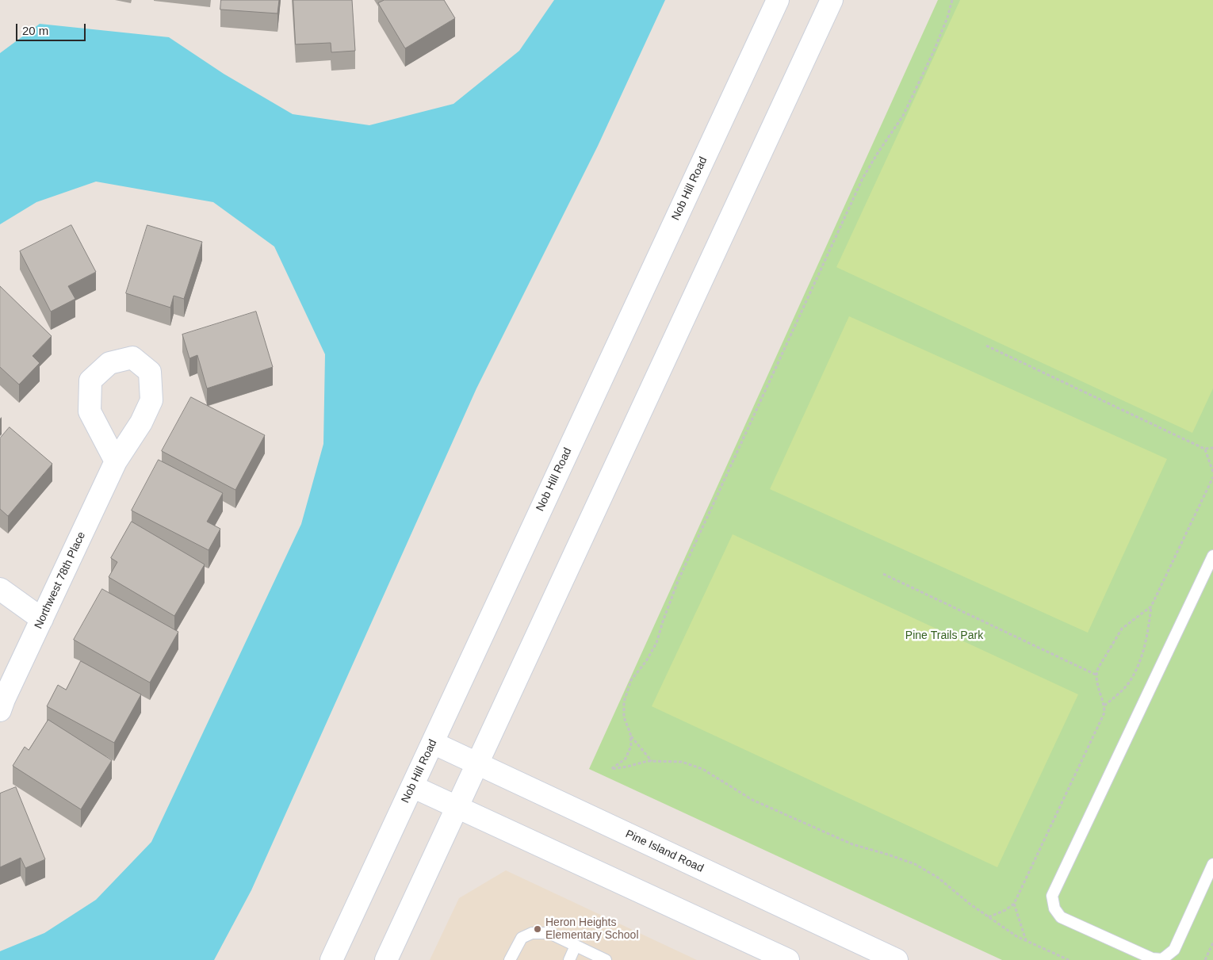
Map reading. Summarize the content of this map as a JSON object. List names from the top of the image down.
{
  "streets": {
    "main road": ["Nob Hill Road", "Northwest 78th Place", "Pine Island Road"]
  },
  "crossings": [
    ["Nob Hill Road", "Pine Island Road"]
  ],
  "parks": ["Pine Trails Park"],
  "places": ["Heron Heights Elementary School"],
  "scale_bar": "20 m"
}
